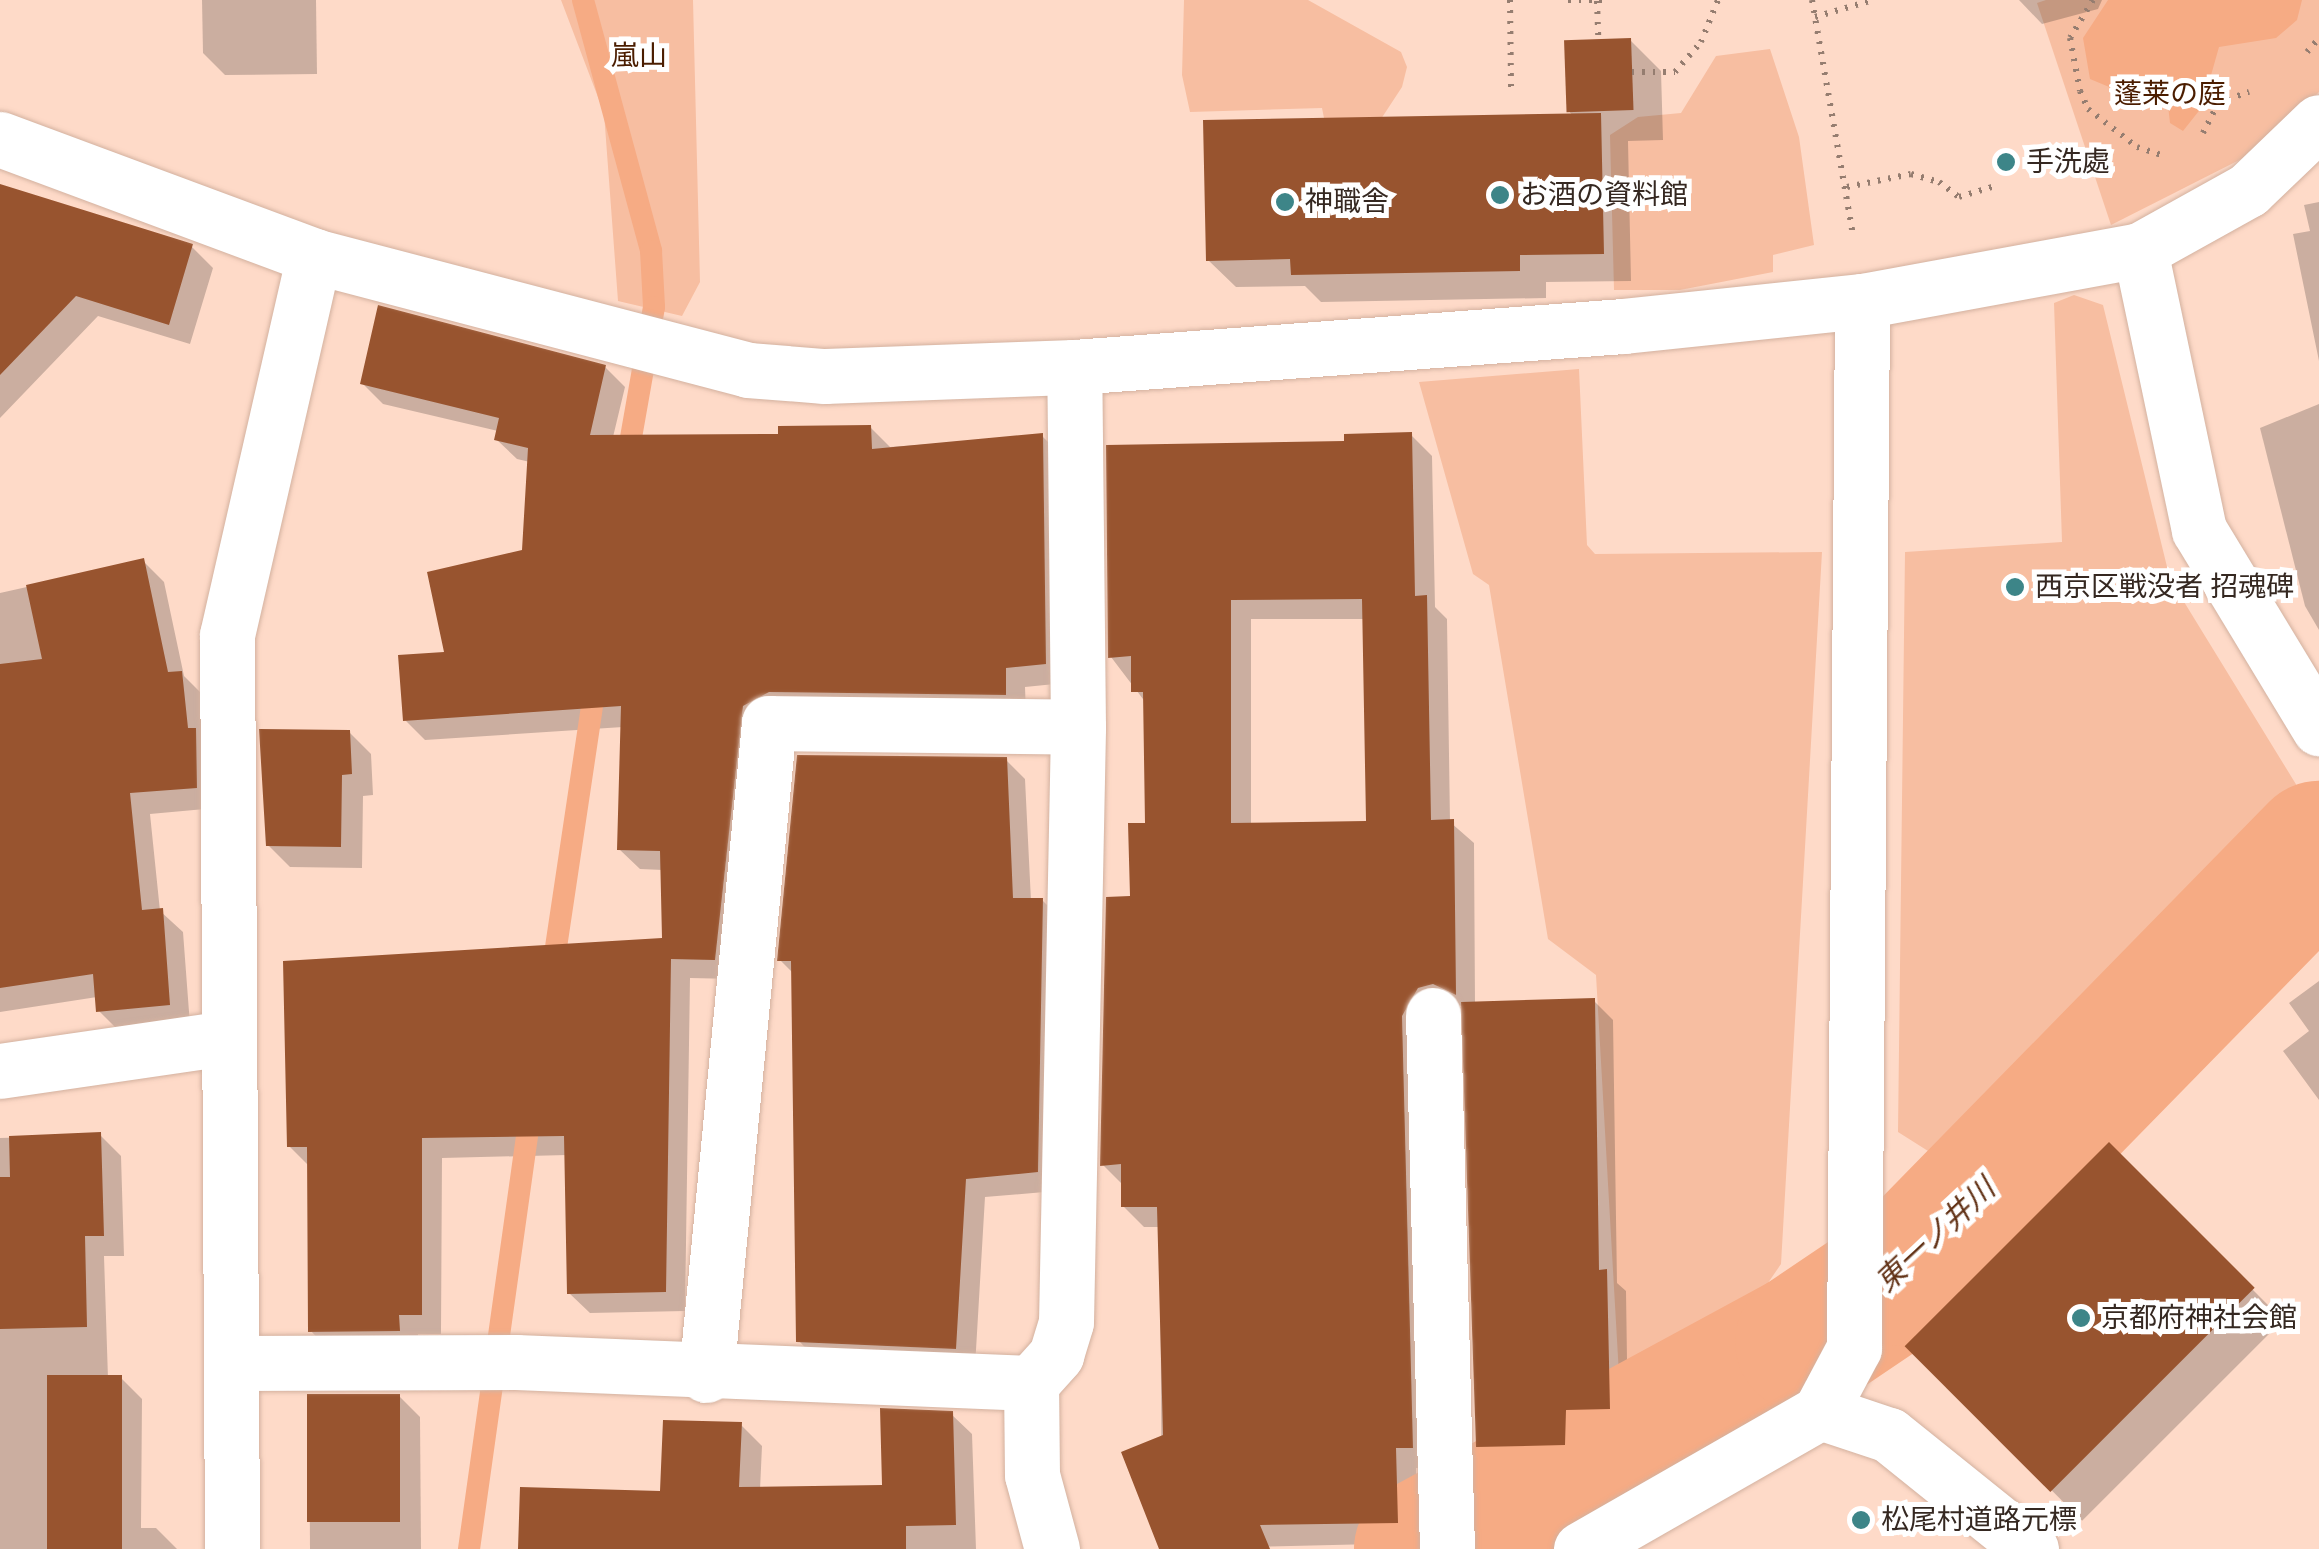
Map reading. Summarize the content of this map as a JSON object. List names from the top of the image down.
{
  "water": ["東一ノ井川"],
  "parks": ["嵐山", "蓬莱の庭"],
  "places": [
    "手洗處",
    "お酒の資料館",
    "神職舎",
    "西京区戦没者 招魂碑",
    "京都府神社会館",
    "松尾村道路元標"
  ]
}
